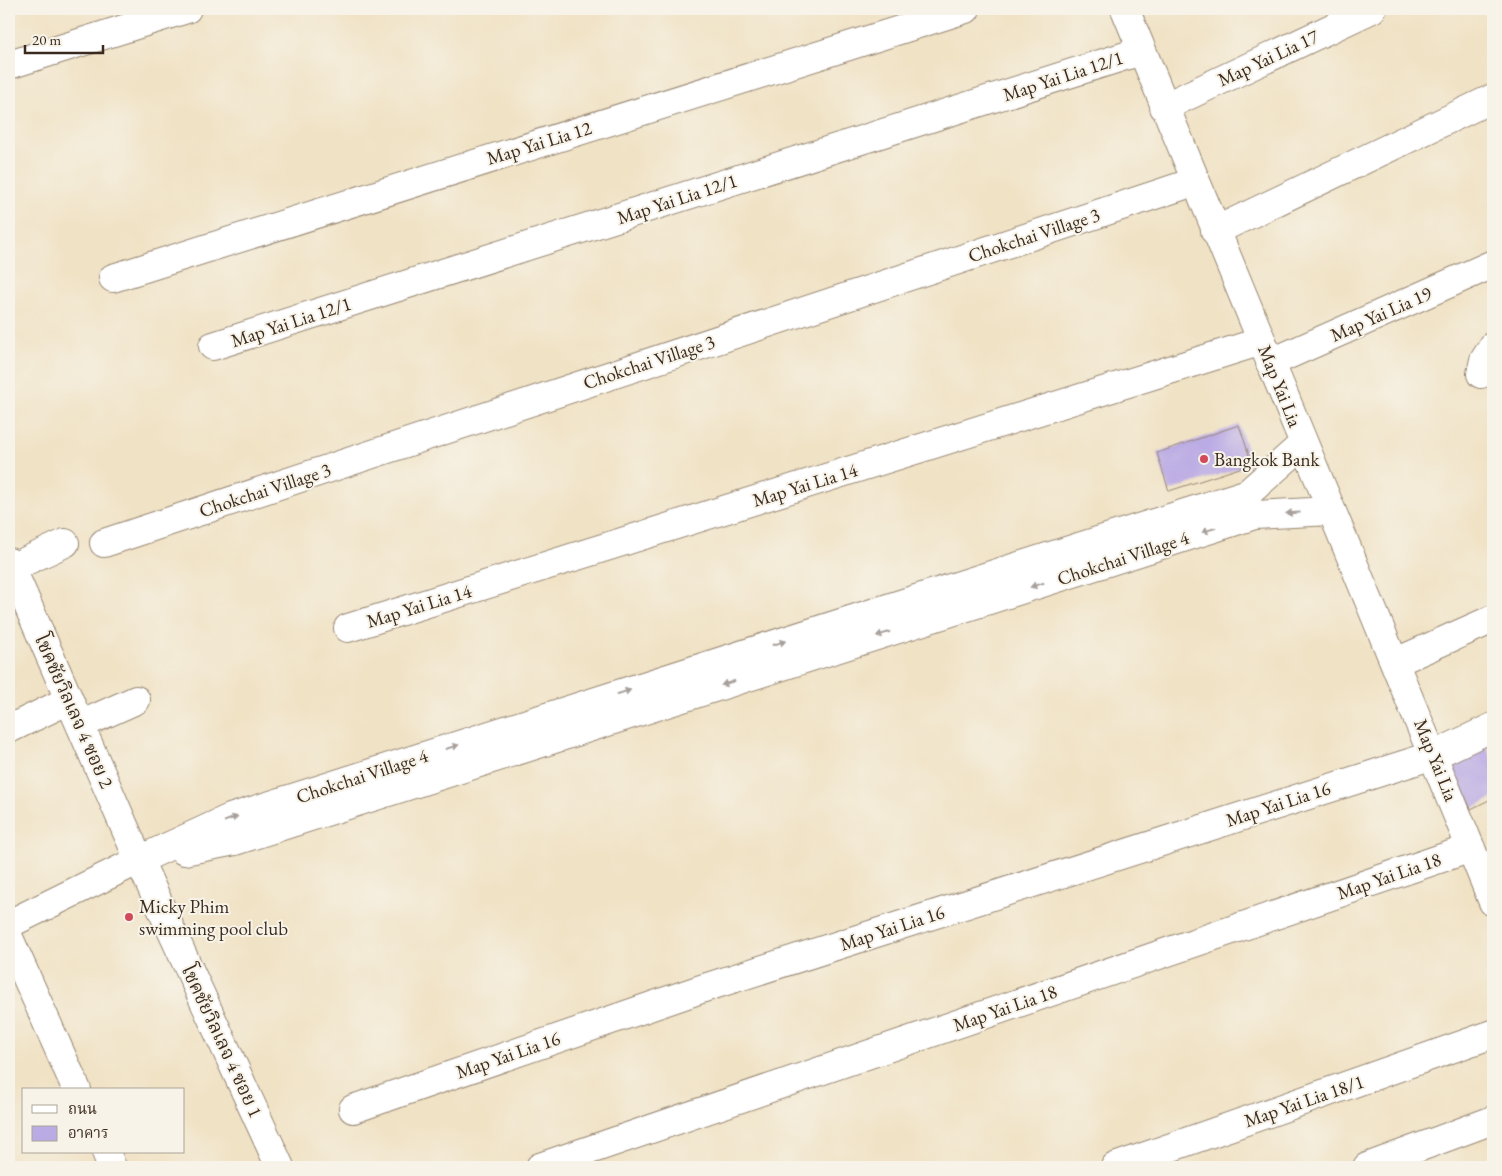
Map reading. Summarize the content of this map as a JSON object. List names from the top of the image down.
{
  "streets": {
    "street": [
      "Map Yai Lia 17",
      "Map Yai Lia 12/1",
      "Map Yai Lia 12",
      "Chokchai Village 3",
      "Map Yai Lia 19",
      "Map Yai Lia",
      "Map Yai Lia 14",
      "Chokchai Village 4",
      "โชคชัยวิลเลจ 4 ซอย 2",
      "Map Yai Lia 16",
      "Map Yai Lia 18",
      "โชคชัยวิลเลจ 4 ซอย 1",
      "Map Yai Lia 18/1"
    ]
  },
  "crossings": [
    ["Map Yai Lia 17", "Map Yai Lia"],
    ["Map Yai Lia 12/1", "Map Yai Lia"],
    ["Chokchai Village 3", "Map Yai Lia"],
    ["Map Yai Lia 19", "Map Yai Lia"],
    ["Map Yai Lia 19", "Map Yai Lia 14"],
    ["Map Yai Lia", "Map Yai Lia 14"],
    ["Map Yai Lia", "Chokchai Village 4"],
    ["Map Yai Lia", "Map Yai Lia 16"],
    ["Map Yai Lia", "Map Yai Lia 18"],
    ["Chokchai Village 4", "โชคชัยวิลเลจ 4 ซอย 2"],
    ["Chokchai Village 4", "โชคชัยวิลเลจ 4 ซอย 1"],
    ["โชคชัยวิลเลจ 4 ซอย 2", "โชคชัยวิลเลจ 4 ซอย 1"]
  ],
  "places": ["Bangkok Bank", "Micky Phim swimming pool club"],
  "legend": ["ถนน", "อาคาร"],
  "scale_bar": "20 m"
}
